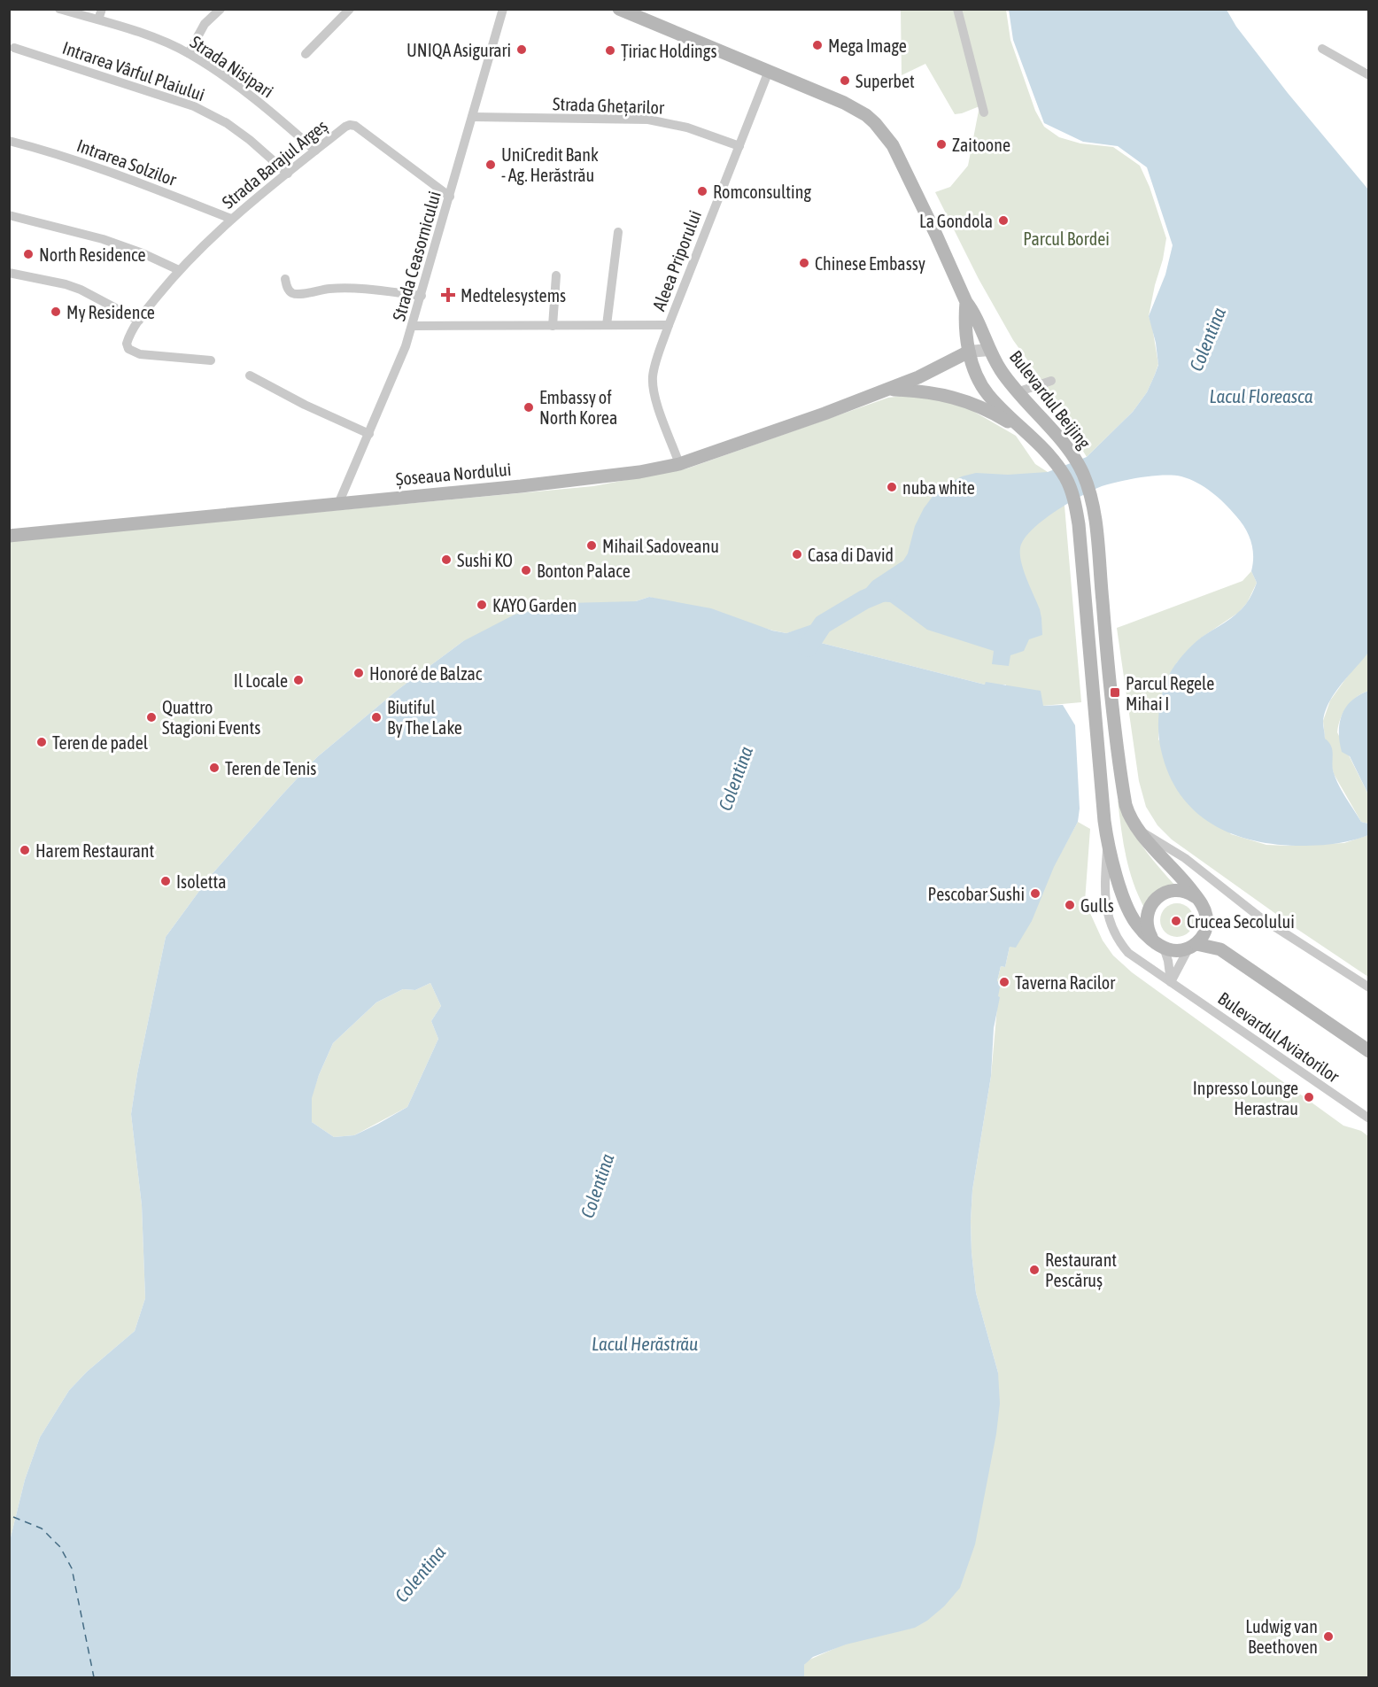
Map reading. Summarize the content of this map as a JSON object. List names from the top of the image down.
{
  "streets": {
    "main road": ["Bulevardul Beijing", "Șoseaua Nordului"],
    "street": [
      "Strada Nisipari",
      "Intrarea Vârful Plaiului",
      "Strada Ghețarilor",
      "Intrarea Solzilor",
      "Strada Barajul Argeș",
      "Strada Ceasornicului",
      "Aleea Priporului",
      "Bulevardul Aviatorilor"
    ]
  },
  "crossings": [
    ["Strada Nisipari", "Strada Barajul Argeș"],
    ["Intrarea Vârful Plaiului", "Strada Barajul Argeș"],
    ["Strada Ghețarilor", "Strada Ceasornicului"],
    ["Strada Ghețarilor", "Aleea Priporului"],
    ["Intrarea Solzilor", "Strada Barajul Argeș"],
    ["Strada Barajul Argeș", "Strada Ceasornicului"],
    ["Strada Ceasornicului", "Șoseaua Nordului"],
    ["Aleea Priporului", "Șoseaua Nordului"],
    ["Bulevardul Beijing", "Șoseaua Nordului"],
    ["Bulevardul Beijing", "Bulevardul Aviatorilor"]
  ],
  "water": ["Colentina", "Lacul Floreasca", "Lacul Herăstrău"],
  "parks": ["Parcul Bordei"],
  "places": {
    "other": [
      "Mega Image",
      "UNIQA Asigurari",
      "Țiriac Holdings",
      "Superbet",
      "Zaitoone",
      "UniCredit Bank - Ag. Herăstrău",
      "Romconsulting",
      "La Gondola",
      "North Residence",
      "Chinese Embassy",
      "My Residence",
      "Embassy of North Korea",
      "nuba white",
      "Mihail Sadoveanu",
      "Casa di David",
      "Sushi KO",
      "Bonton Palace",
      "KAYO Garden",
      "Honoré de Balzac",
      "Il Locale",
      "Quattro Stagioni Events",
      "Biutiful By The Lake",
      "Teren de padel",
      "Teren de Tenis",
      "Harem Restaurant",
      "Isoletta",
      "Pescobar Sushi",
      "Gulls",
      "Crucea Secolului",
      "Taverna Racilor",
      "Inpresso Lounge Herastrau",
      "Restaurant Pescăruș",
      "Ludwig van Beethoven"
    ],
    "health": ["Medtelesystems"],
    "transit": ["Parcul Regele Mihai I"]
  }
}
